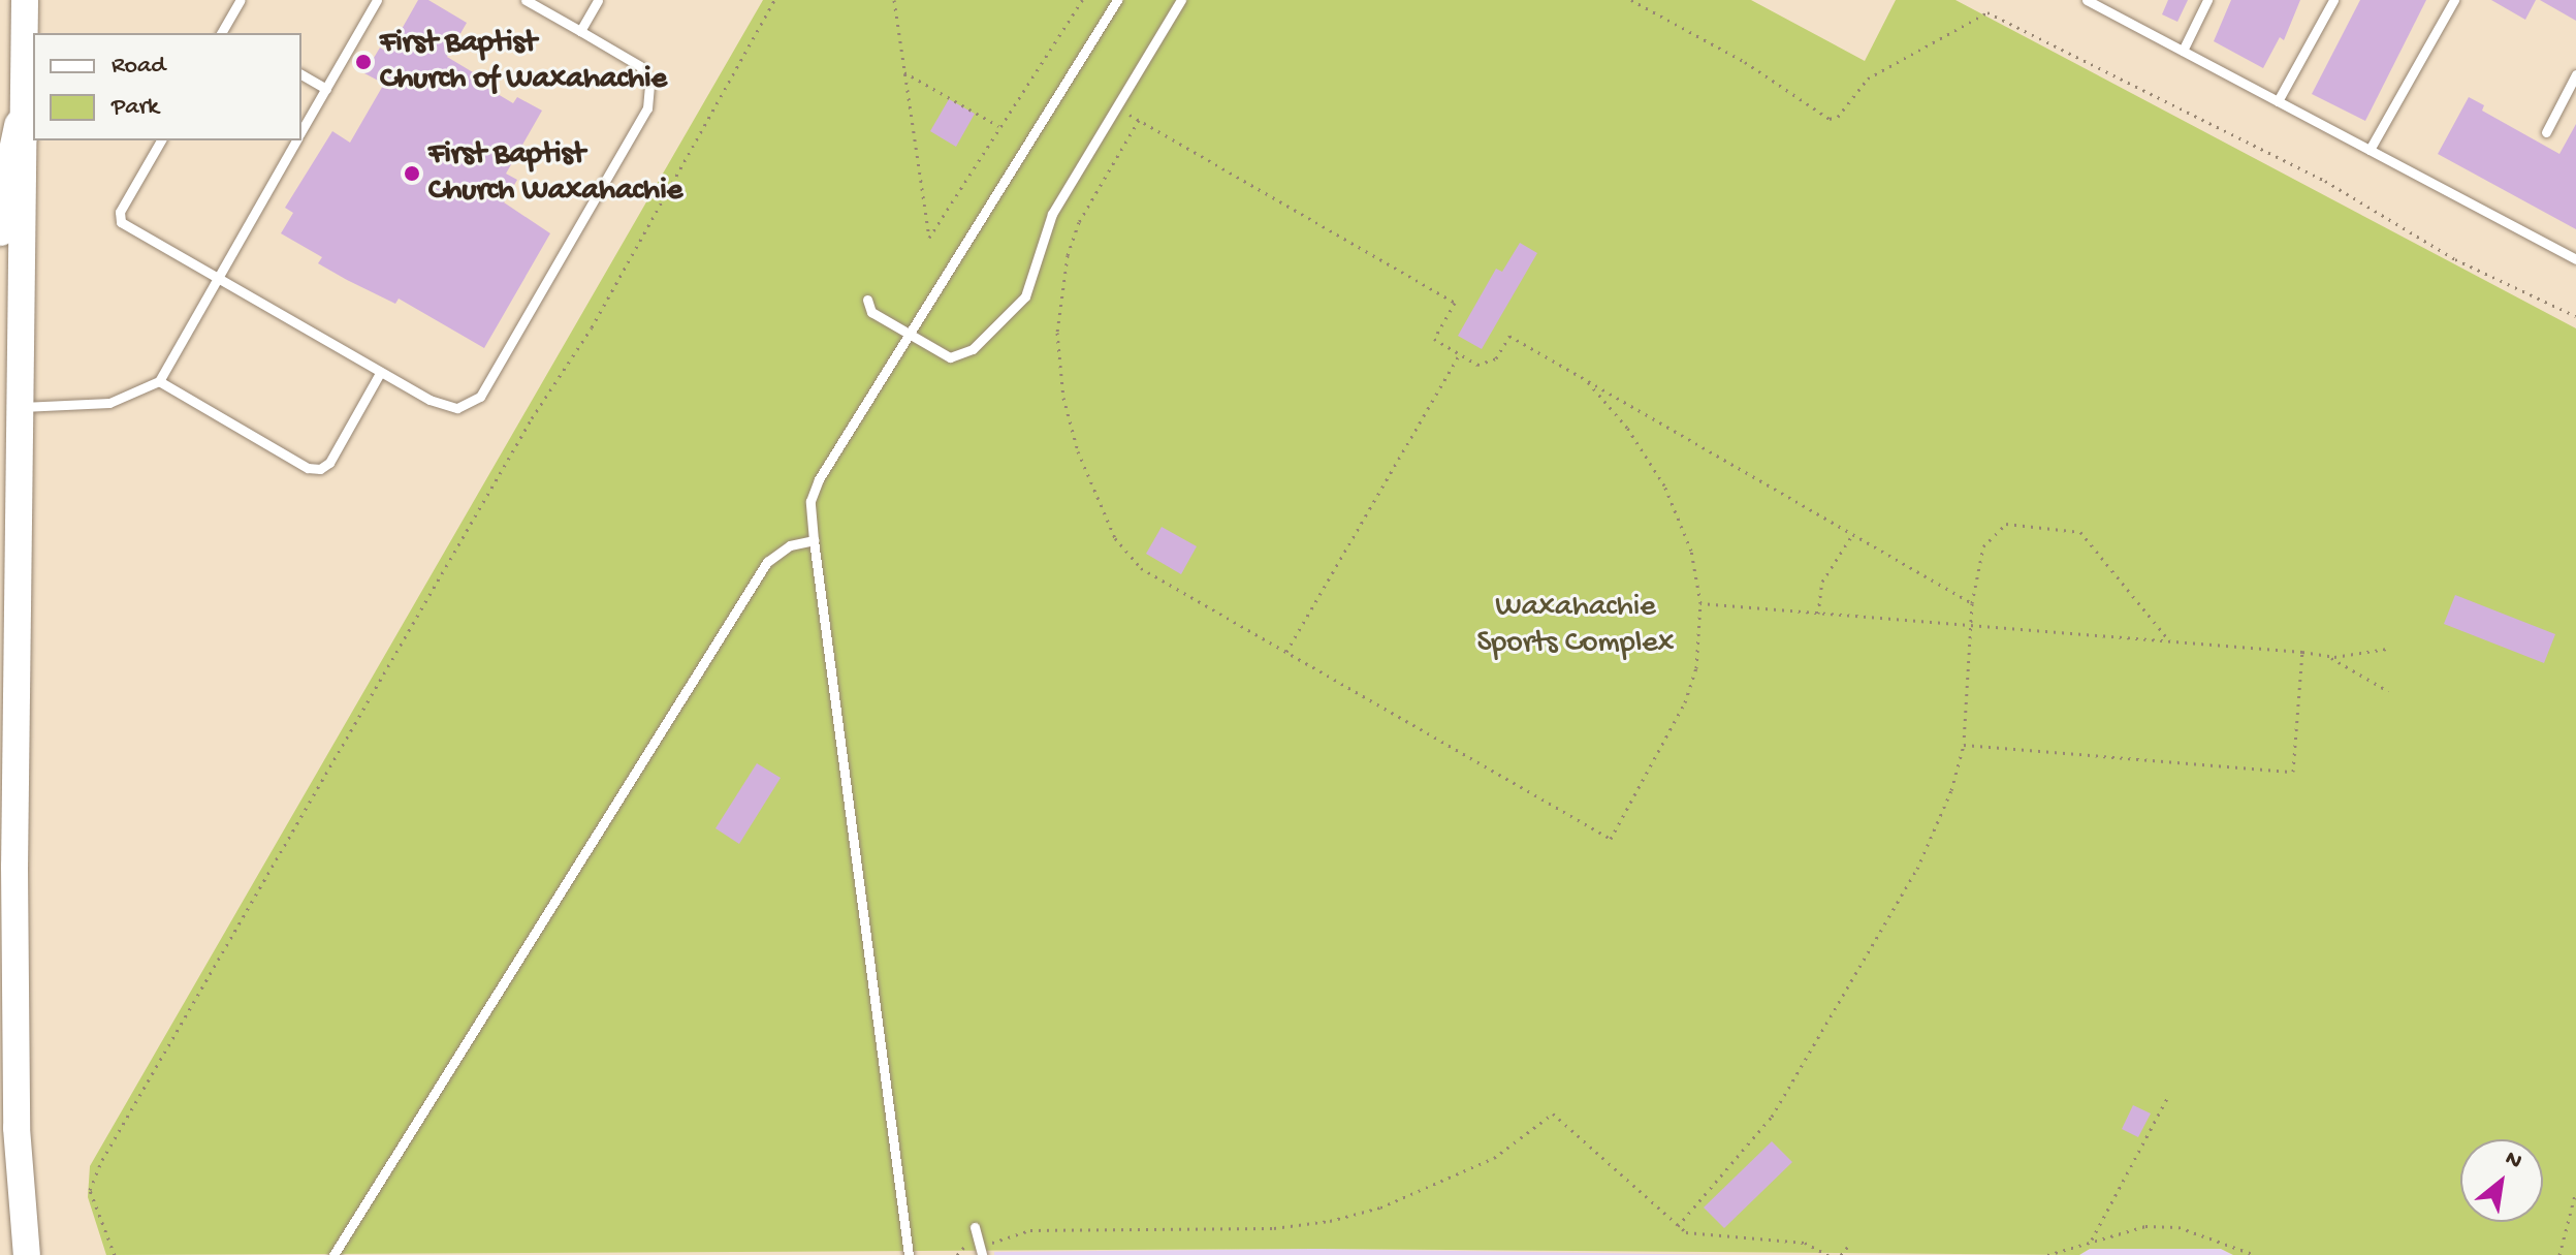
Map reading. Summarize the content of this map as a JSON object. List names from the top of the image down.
{
  "parks": ["Waxahachie Sports Complex"],
  "places": ["First Baptist Church of Waxahachie", "First Baptist Church Waxahachie"],
  "legend": ["Road", "Park"],
  "north": "top right"
}
